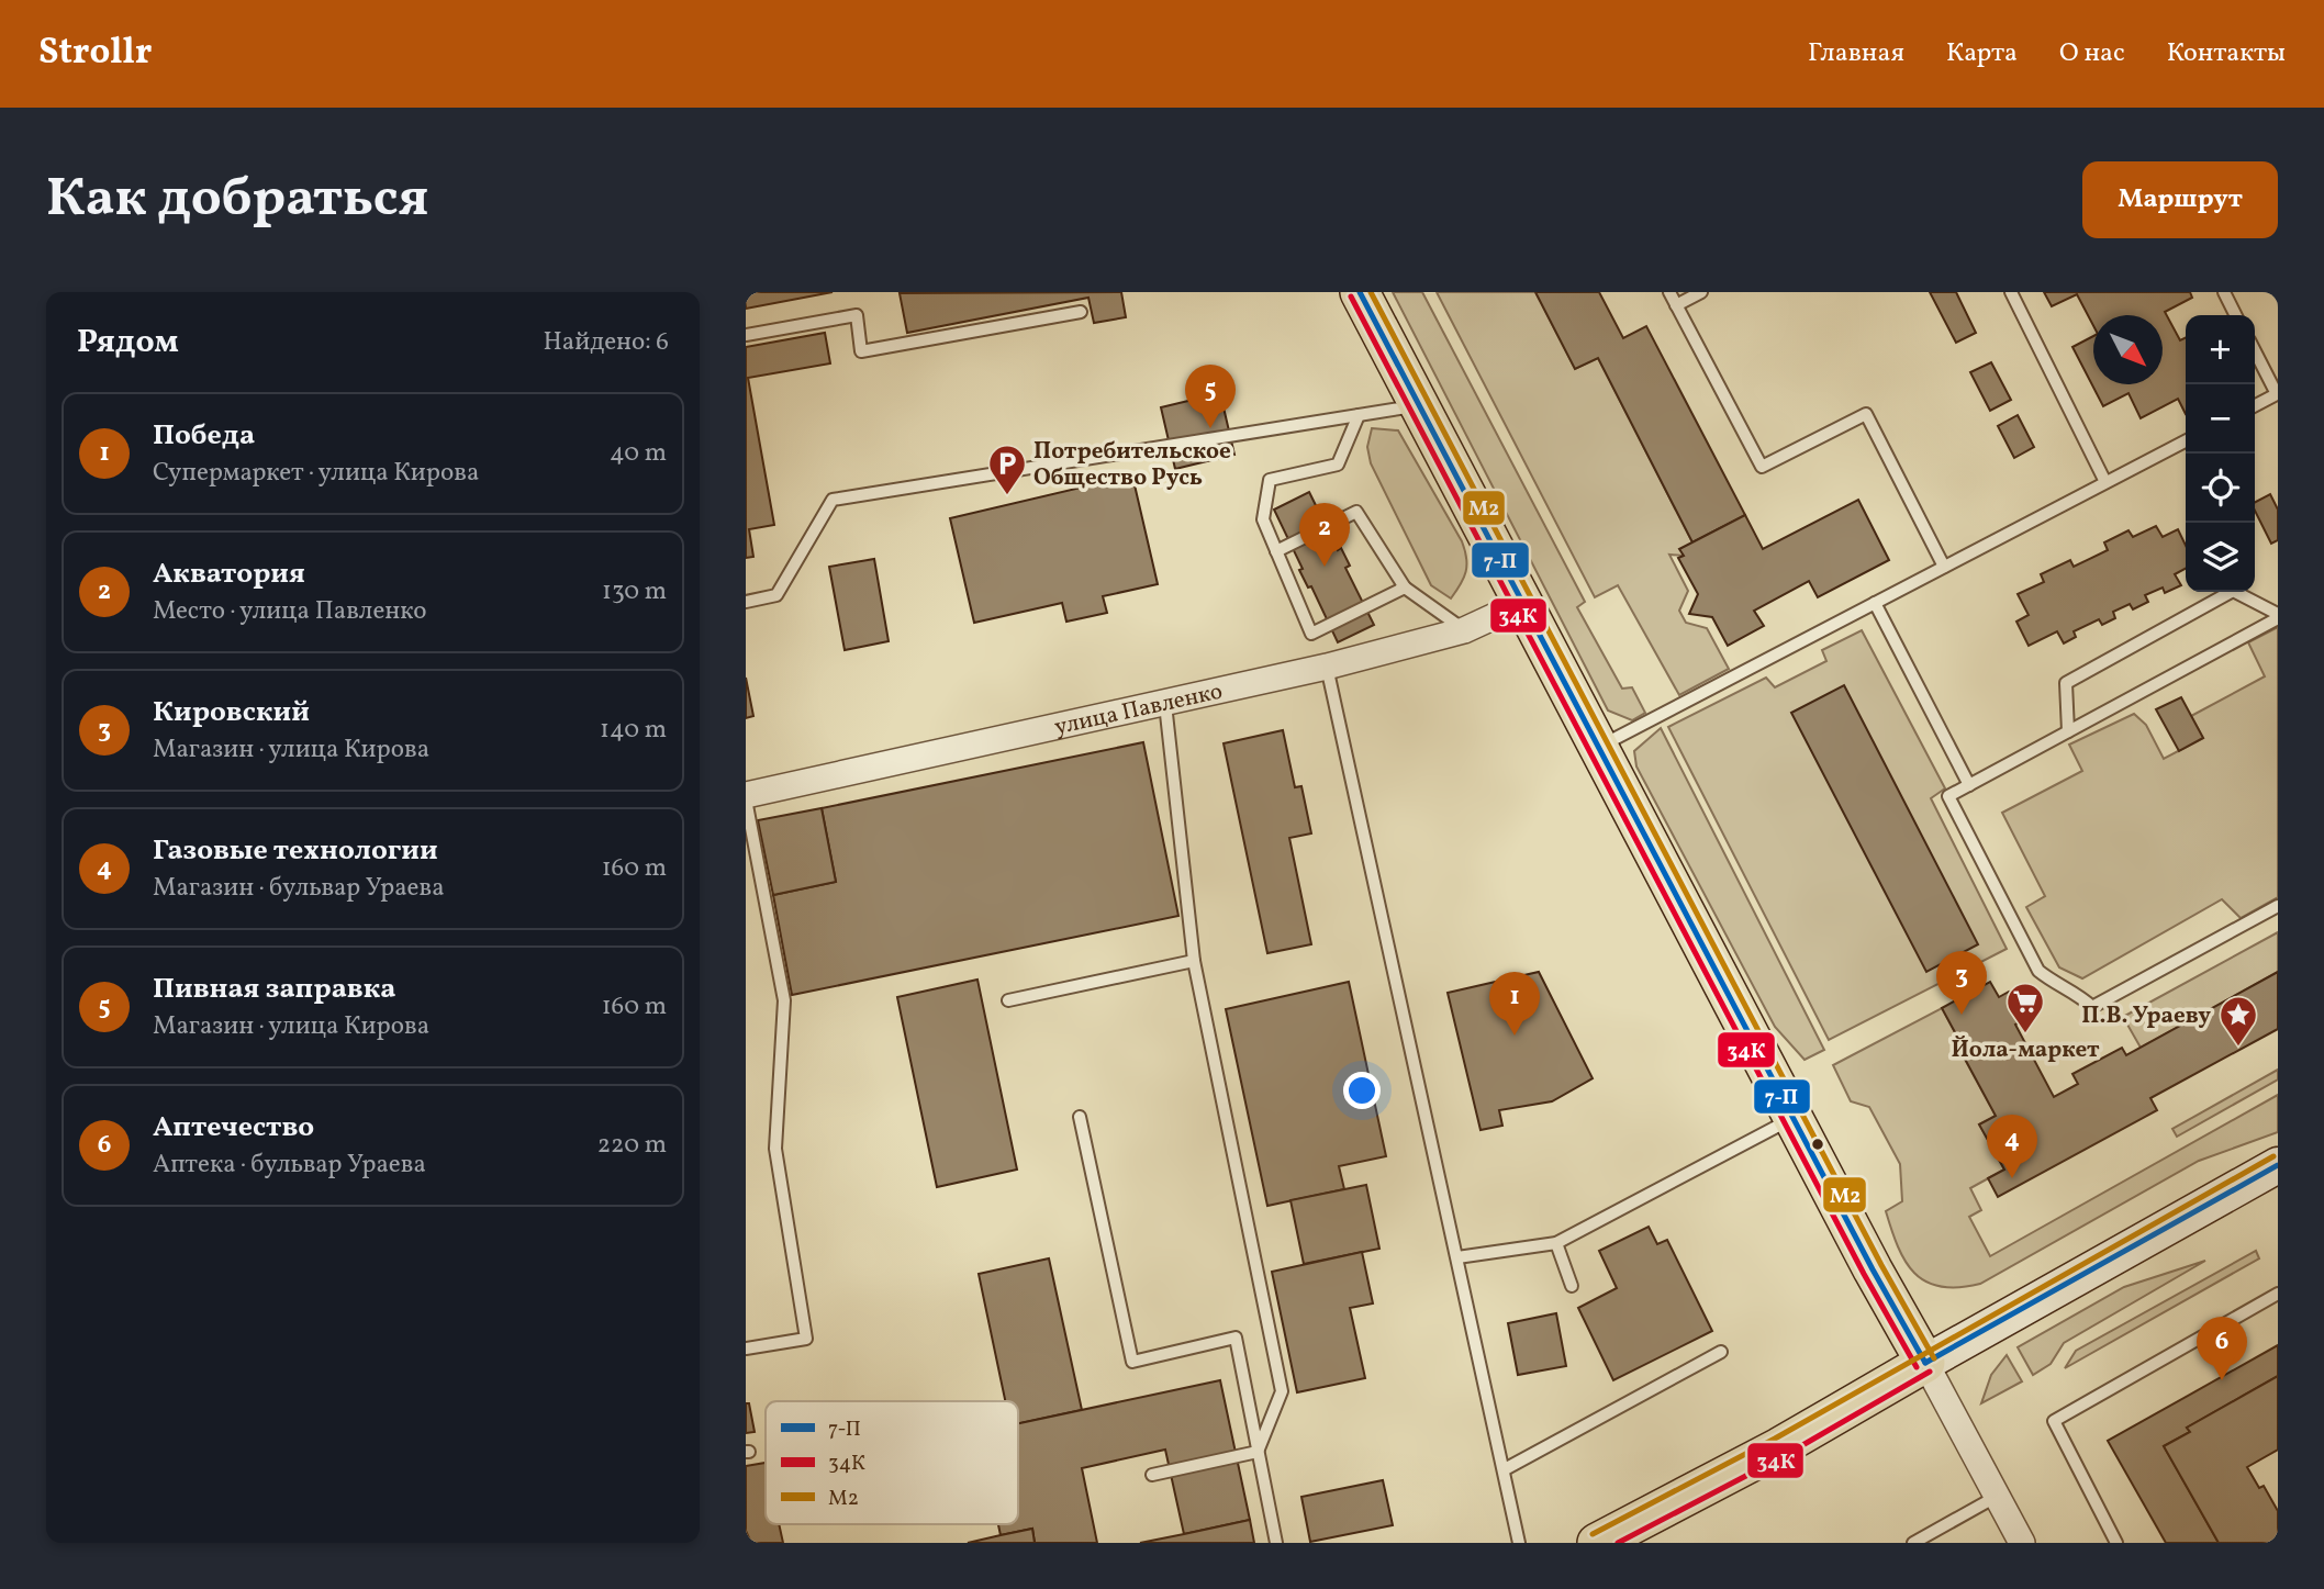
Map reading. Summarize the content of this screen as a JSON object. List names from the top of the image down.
{
  "streets": {
    "street": ["улица Павленко"]
  },
  "places": {
    "parking": ["Потребительское Общество Русь"],
    "supermarket": ["Йола-маркет"],
    "place": ["П.В. Ураеву"]
  },
  "lines": ["transit line 7-П", "transit line М2", "transit line 34К"],
  "legend": ["7-П", "34К", "М2"],
  "north": "bottom right",
  "page": {
    "header": "Strollr",
    "nav": [
      "Главная",
      "Карта",
      "О нас",
      "Контакты"
    ],
    "buttons": "Маршрут",
    "title": "Как добраться",
    "heading": ["Рядом", "Найдено: 6"],
    "map_buttons": ["+", "−"],
    "pins": [
      "5",
      "2",
      "3",
      "1",
      "4",
      "6"
    ],
    "list": [
      {
        "mark": "1",
        "name": "Победа",
        "note": "Супермаркет · улица Кирова",
        "value": "40 m"
      },
      {
        "mark": "2",
        "name": "Акватория",
        "note": "Место · улица Павленко",
        "value": "130 m"
      },
      {
        "mark": "3",
        "name": "Кировский",
        "note": "Магазин · улица Кирова",
        "value": "140 m"
      },
      {
        "mark": "4",
        "name": "Газовые технологии",
        "note": "Магазин · бульвар Ураева",
        "value": "160 m"
      },
      {
        "mark": "5",
        "name": "Пивная заправка",
        "note": "Магазин · улица Кирова",
        "value": "160 m"
      },
      {
        "mark": "6",
        "name": "Аптечество",
        "note": "Аптека · бульвар Ураева",
        "value": "220 m"
      }
    ]
  }
}
